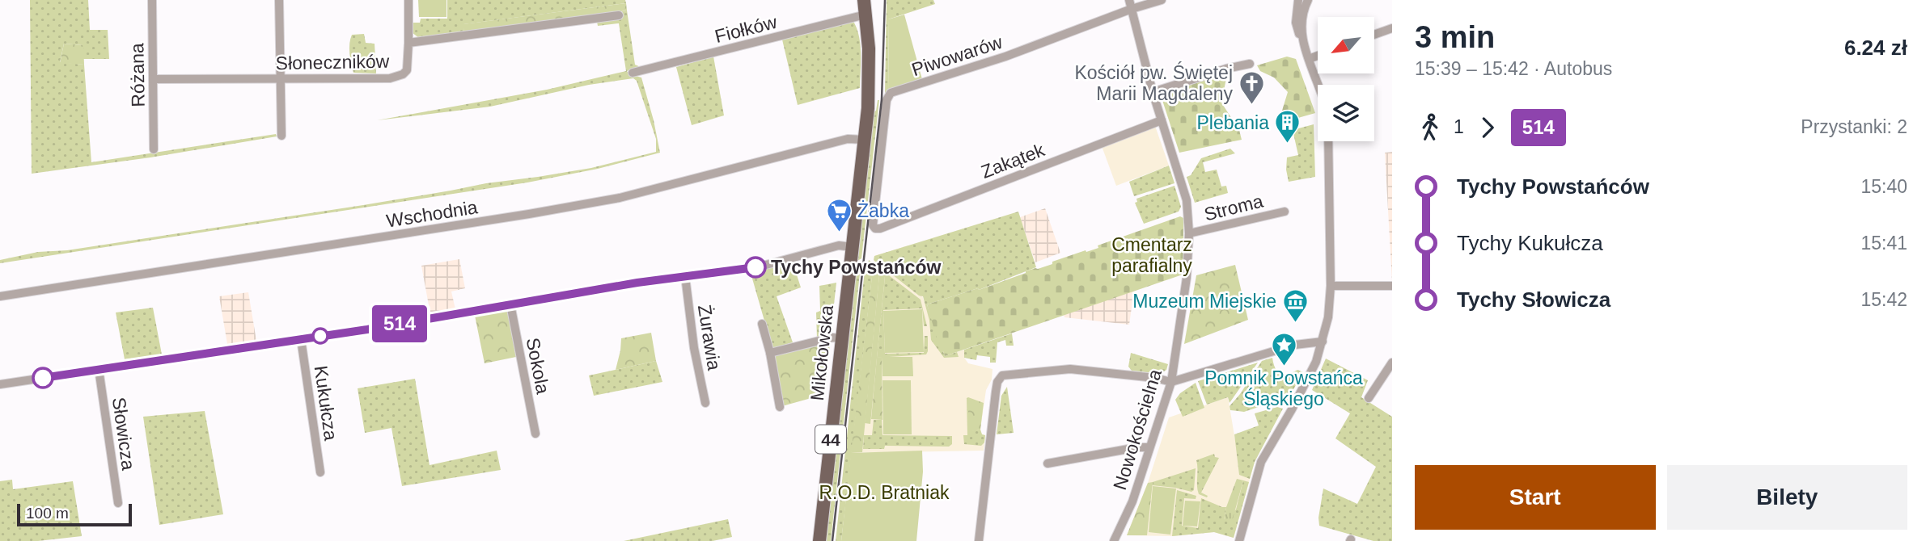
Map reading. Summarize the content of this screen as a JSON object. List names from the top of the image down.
{
  "streets": {
    "main road": ["Mikołowska", "44"],
    "street": [
      "Fiołków",
      "Piwowarów",
      "Słoneczników",
      "Różana",
      "Zakątek",
      "Stroma",
      "Wschodnia",
      "Żurawia",
      "Sokola",
      "Kukułcza",
      "Nowokościelna",
      "Słowicza"
    ]
  },
  "crossings": [
    ["Fiołków", "Mikołowska"],
    ["Piwowarów", "Zakątek"],
    ["Piwowarów", "Nowokościelna"],
    ["Słoneczników", "Różana"],
    ["Zakątek", "Nowokościelna"],
    ["Stroma", "Nowokościelna"],
    ["Wschodnia", "Mikołowska"]
  ],
  "parks": ["Cmentarz parafialny", "R.O.D. Bratniak"],
  "places": {
    "church": ["Kościół pw. Świętej Marii Magdaleny"],
    "building": ["Plebania"],
    "supermarket": ["Żabka"],
    "other": ["Tychy Powstańców"],
    "museum": ["Muzeum Miejskie"],
    "place": ["Pomnik Powstańca Śląskiego"]
  },
  "lines": ["bus line 514"],
  "scale_bar": "100 m",
  "north": "bottom left",
  "page": {
    "on_map": "514",
    "heading": ["3 min", "15:39 – 15:42 · Autobus", "6.24 zł"],
    "legs": ["1", "514", "Przystanki: 2"],
    "list": [
      {
        "name": "Tychy Powstańców",
        "value": "15:40"
      },
      {
        "name": "Tychy Kukułcza",
        "value": "15:41"
      },
      {
        "name": "Tychy Słowicza",
        "value": "15:42"
      }
    ],
    "buttons": ["Start", "Bilety"],
    "scale": "100 m"
  }
}
